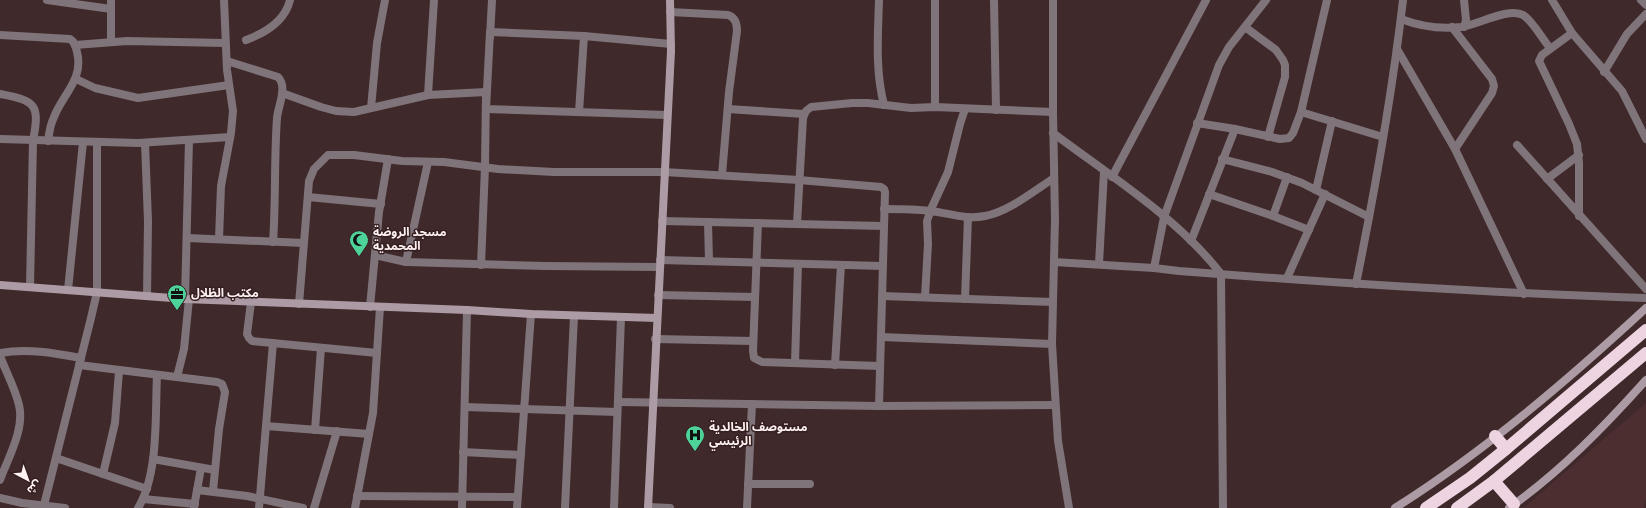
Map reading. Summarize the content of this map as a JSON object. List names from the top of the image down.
{
  "places": {
    "mosque": ["مسجد الروضة المحمدية"],
    "office": ["مكتب الظلال"],
    "hospital": ["مستوصف الخالدية الرئيسي"]
  },
  "north": "bottom right"
}
